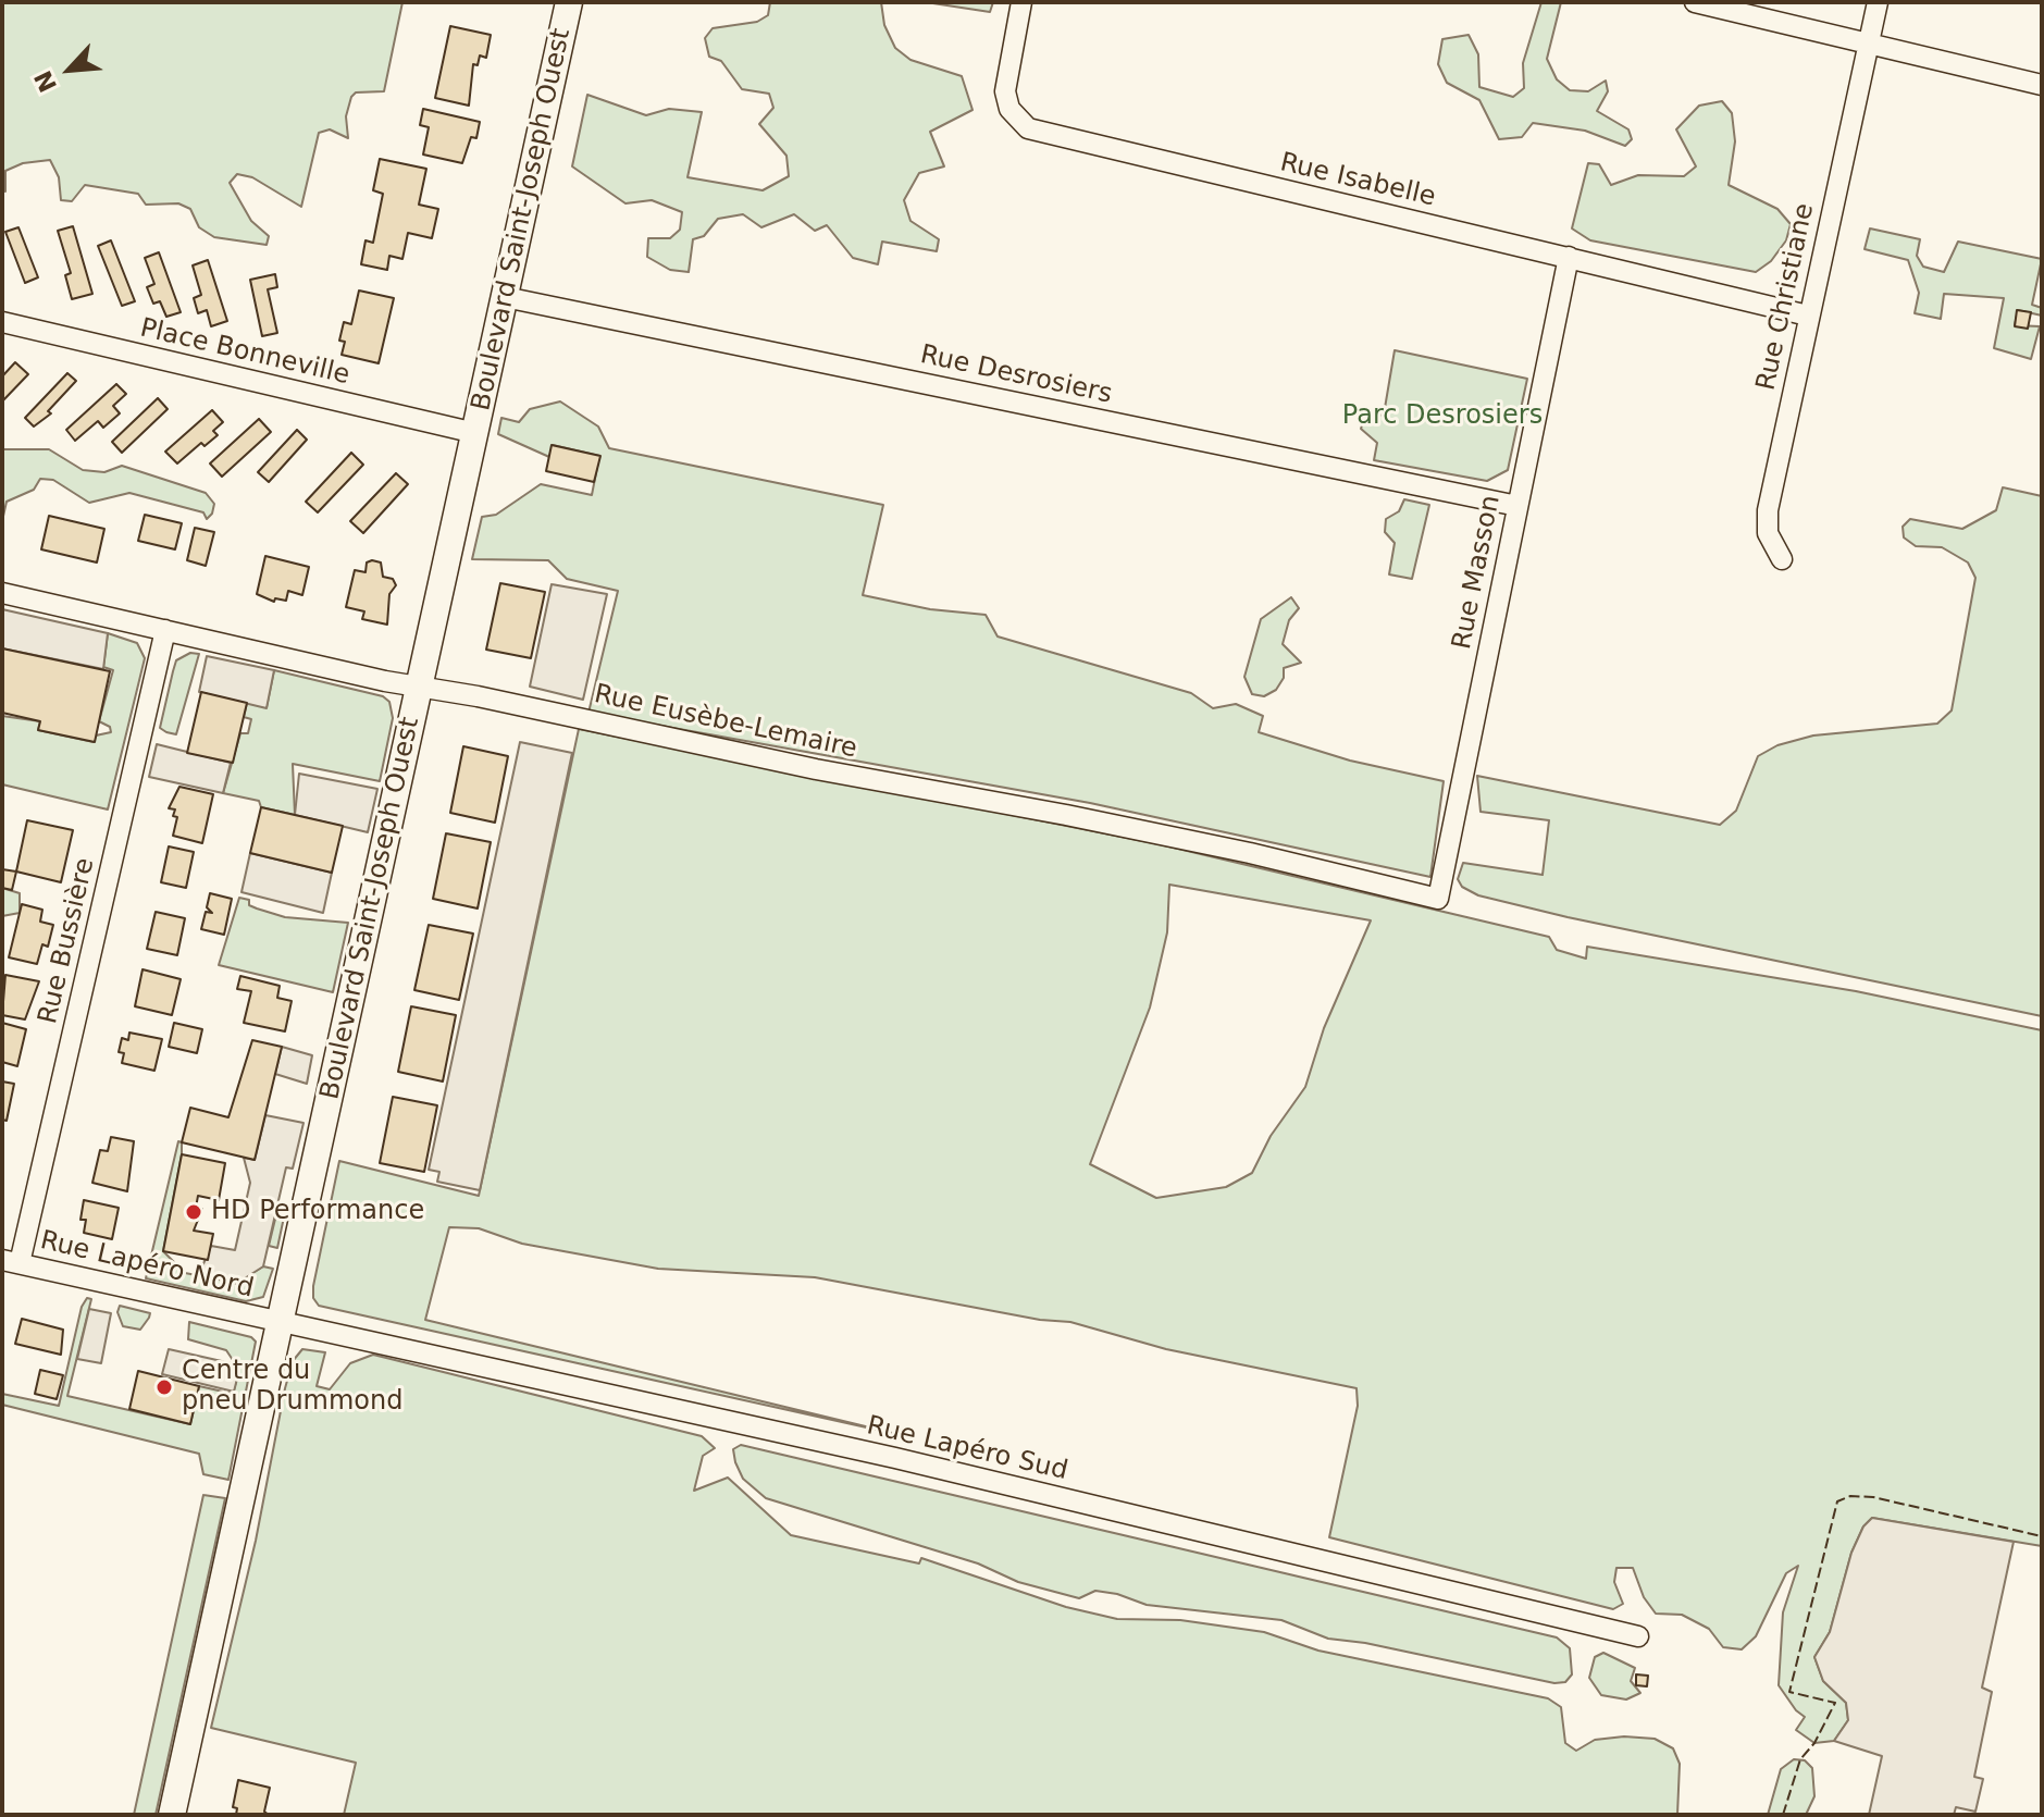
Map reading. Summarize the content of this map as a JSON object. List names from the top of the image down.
{
  "streets": {
    "street": [
      "Rue Isabelle",
      "Boulevard Saint-Joseph Ouest",
      "Rue Christiane",
      "Place Bonneville",
      "Rue Desrosiers",
      "Rue Masson",
      "Rue Eusèbe-Lemaire",
      "Rue Bussière",
      "Rue Lapéro Nord",
      "Rue Lapéro Sud"
    ]
  },
  "crossings": [
    ["Rue Isabelle", "Rue Christiane"],
    ["Rue Isabelle", "Rue Masson"],
    ["Boulevard Saint-Joseph Ouest", "Place Bonneville"],
    ["Boulevard Saint-Joseph Ouest", "Rue Desrosiers"],
    ["Boulevard Saint-Joseph Ouest", "Rue Eusèbe-Lemaire"],
    ["Boulevard Saint-Joseph Ouest", "Rue Lapéro Nord"],
    ["Boulevard Saint-Joseph Ouest", "Rue Lapéro Sud"],
    ["Rue Desrosiers", "Rue Masson"],
    ["Rue Masson", "Rue Eusèbe-Lemaire"],
    ["Rue Eusèbe-Lemaire", "Rue Bussière"],
    ["Rue Bussière", "Rue Lapéro Nord"],
    ["Rue Lapéro Nord", "Rue Lapéro Sud"]
  ],
  "parks": ["Parc Desrosiers"],
  "places": ["HD Performance", "Centre du pneu Drummond"],
  "north": "bottom left"
}
